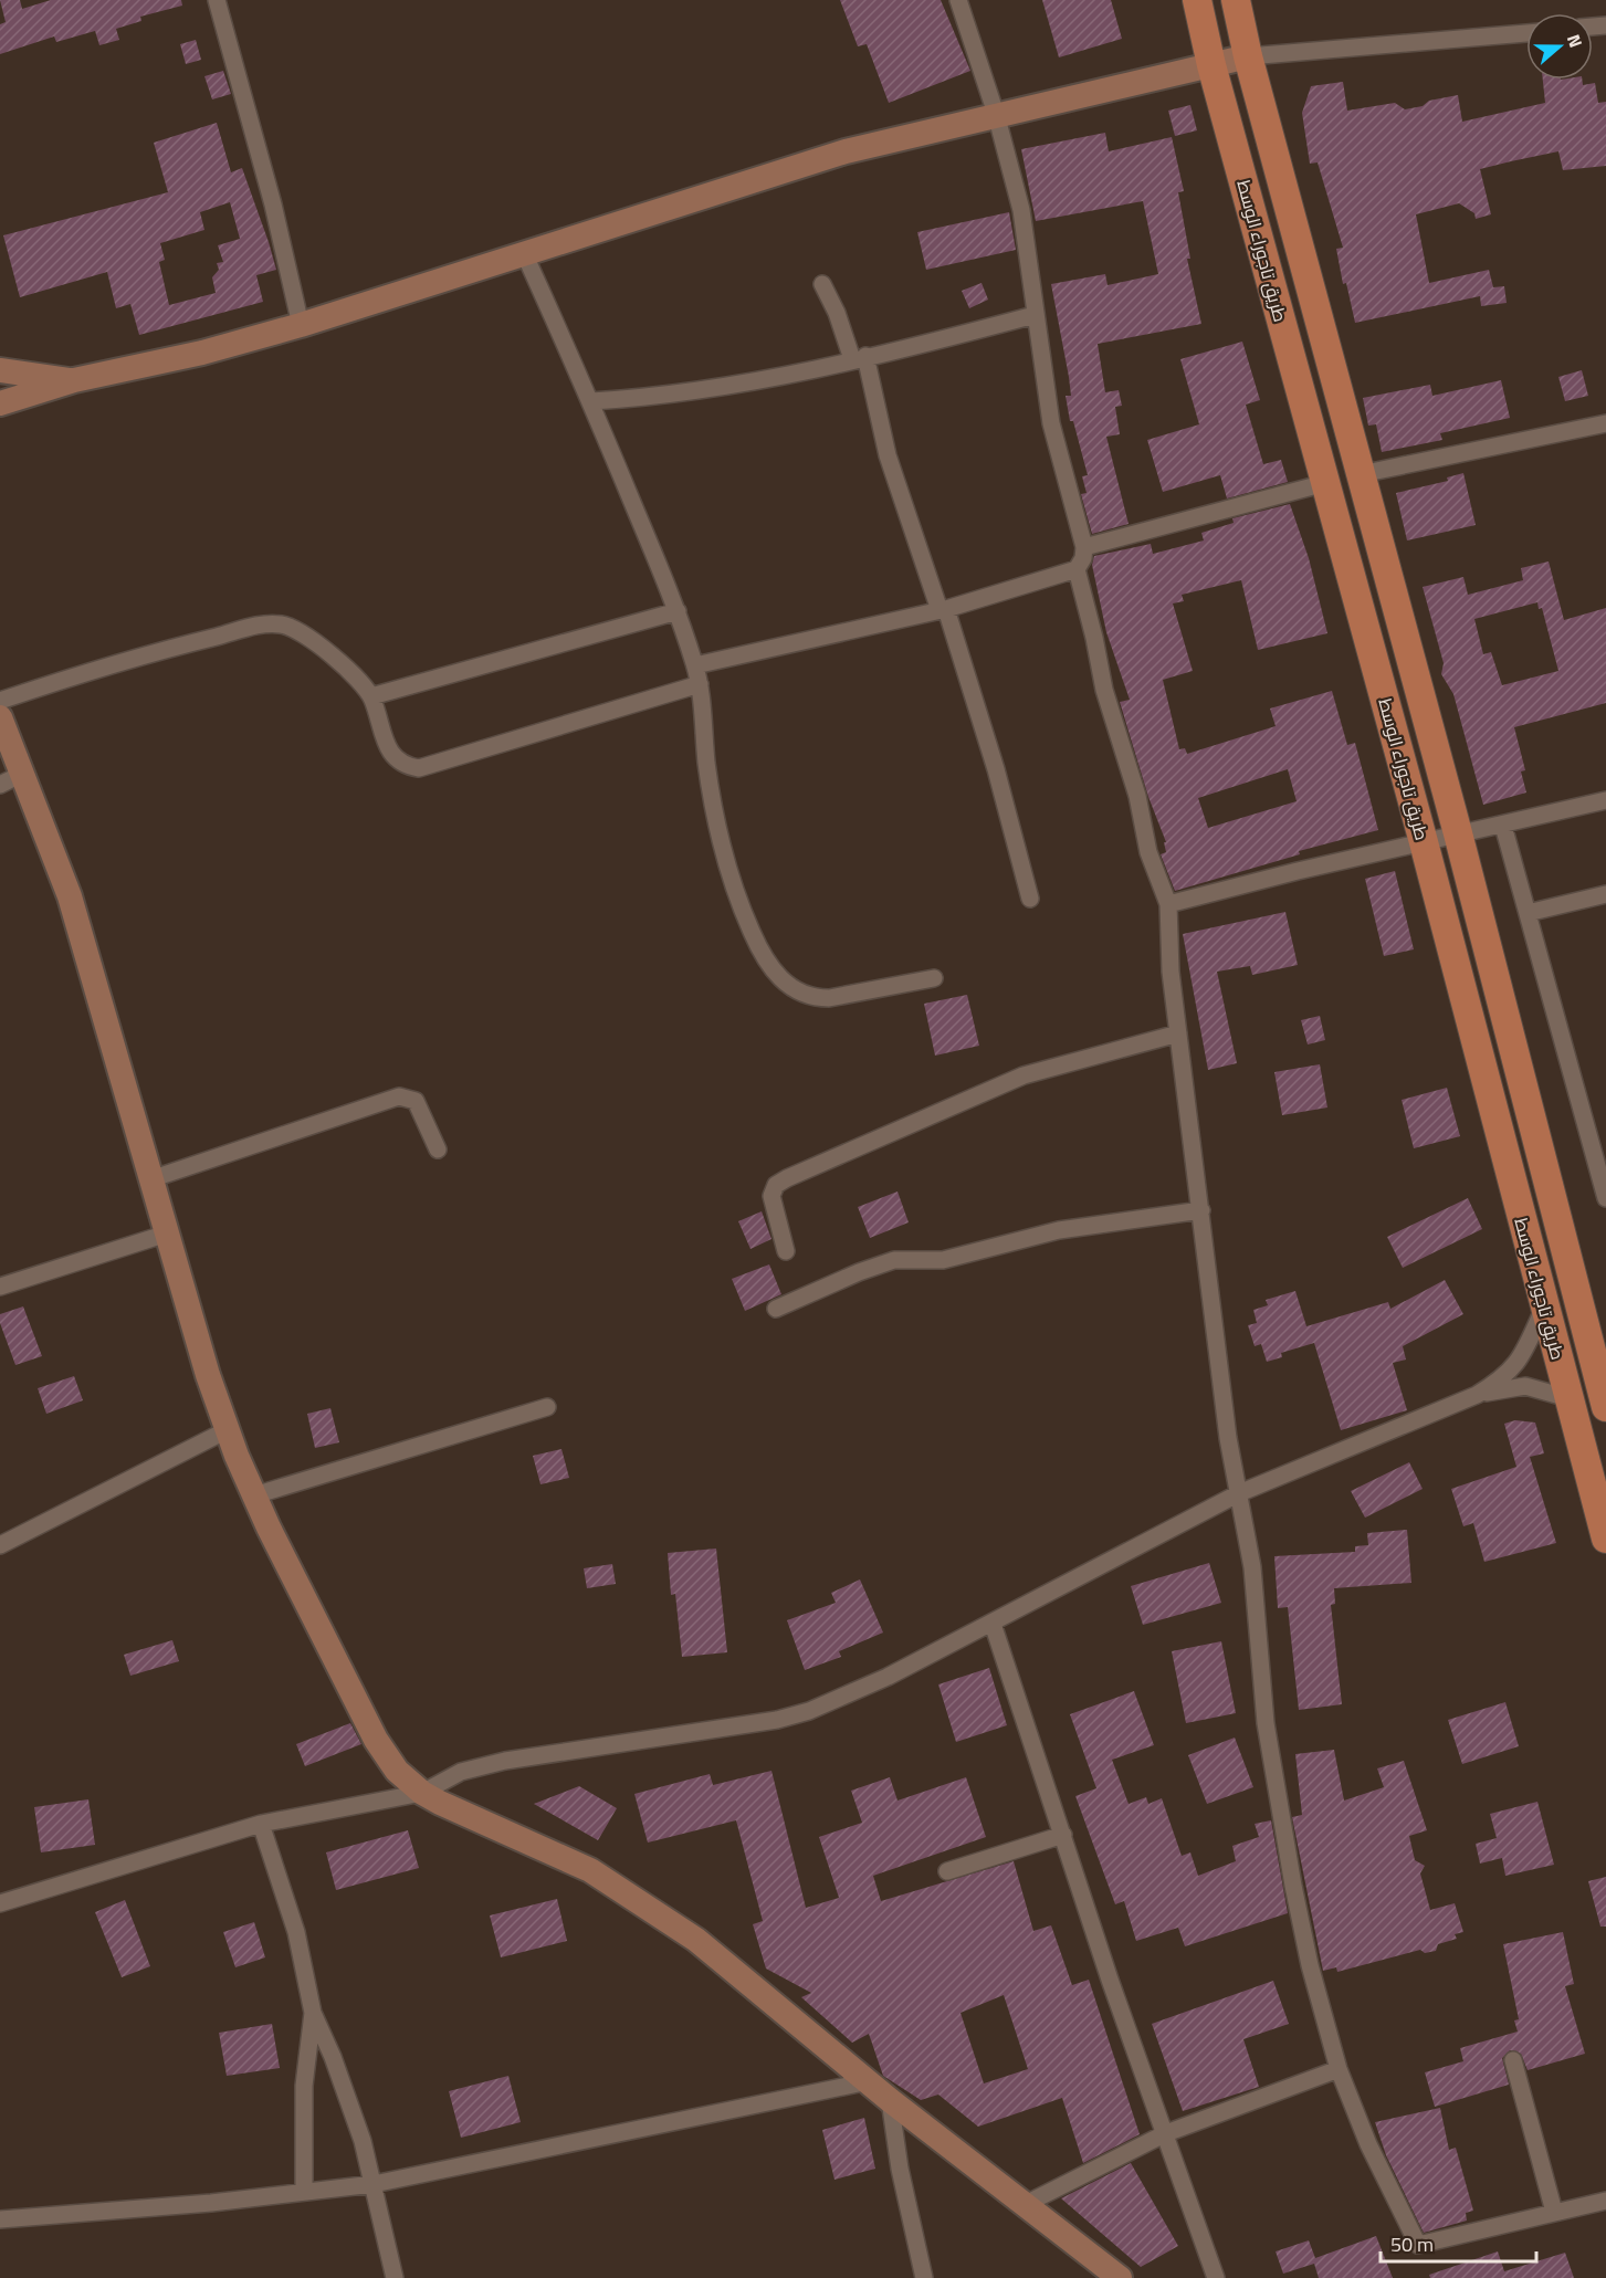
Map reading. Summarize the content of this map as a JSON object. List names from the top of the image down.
{
  "streets": {
    "main road": ["طريق تاجوراء الوسط"]
  },
  "scale_bar": "50 m",
  "north": "right"
}
